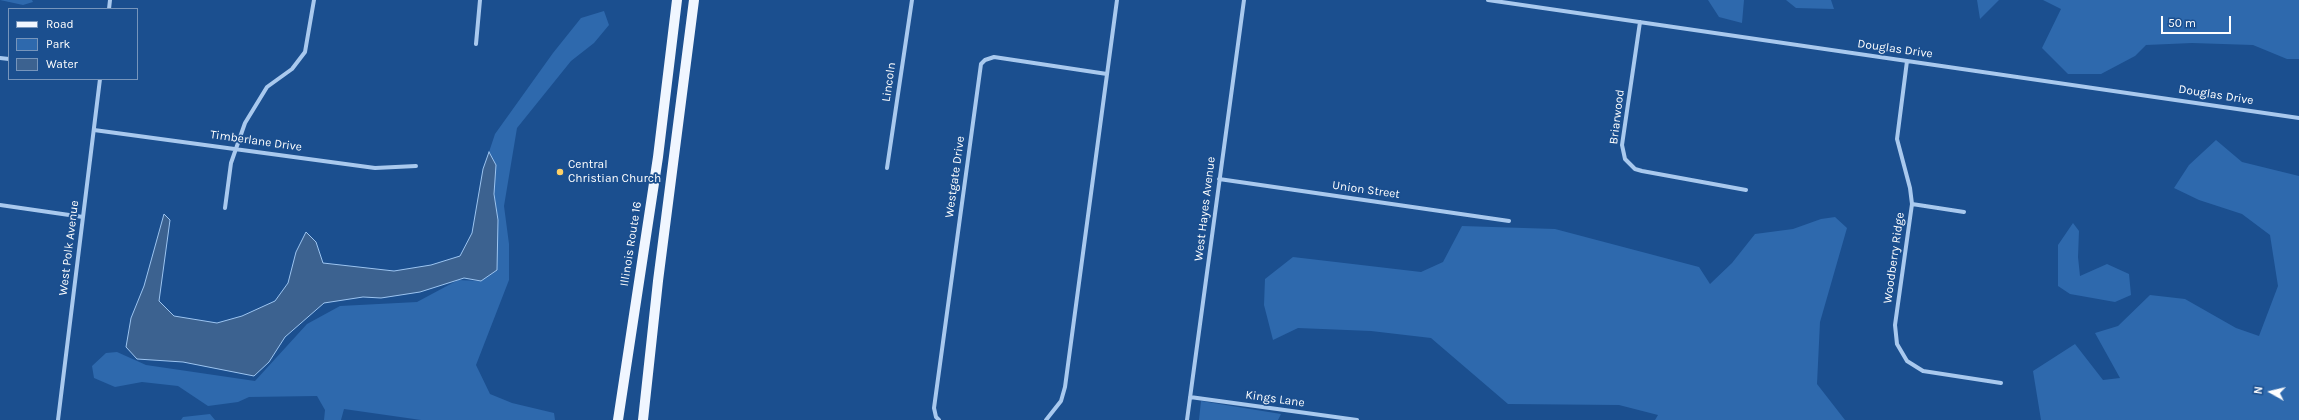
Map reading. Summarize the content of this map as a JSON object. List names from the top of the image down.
{
  "streets": {
    "main road": ["Illinois Route 16"],
    "street": [
      "Douglas Drive",
      "Lincoln",
      "Briarwood",
      "Timberlane Drive",
      "Westgate Drive",
      "Union Street",
      "West Hayes Avenue",
      "West Polk Avenue",
      "Woodberry Ridge",
      "Kings Lane"
    ]
  },
  "crossings": [
    ["Douglas Drive", "Briarwood"],
    ["Douglas Drive", "Woodberry Ridge"],
    ["Timberlane Drive", "West Polk Avenue"],
    ["Union Street", "West Hayes Avenue"],
    ["West Hayes Avenue", "Kings Lane"]
  ],
  "places": ["Central Christian Church"],
  "legend": ["Road", "Park", "Water"],
  "scale_bar": "50 m",
  "north": "left"
}
